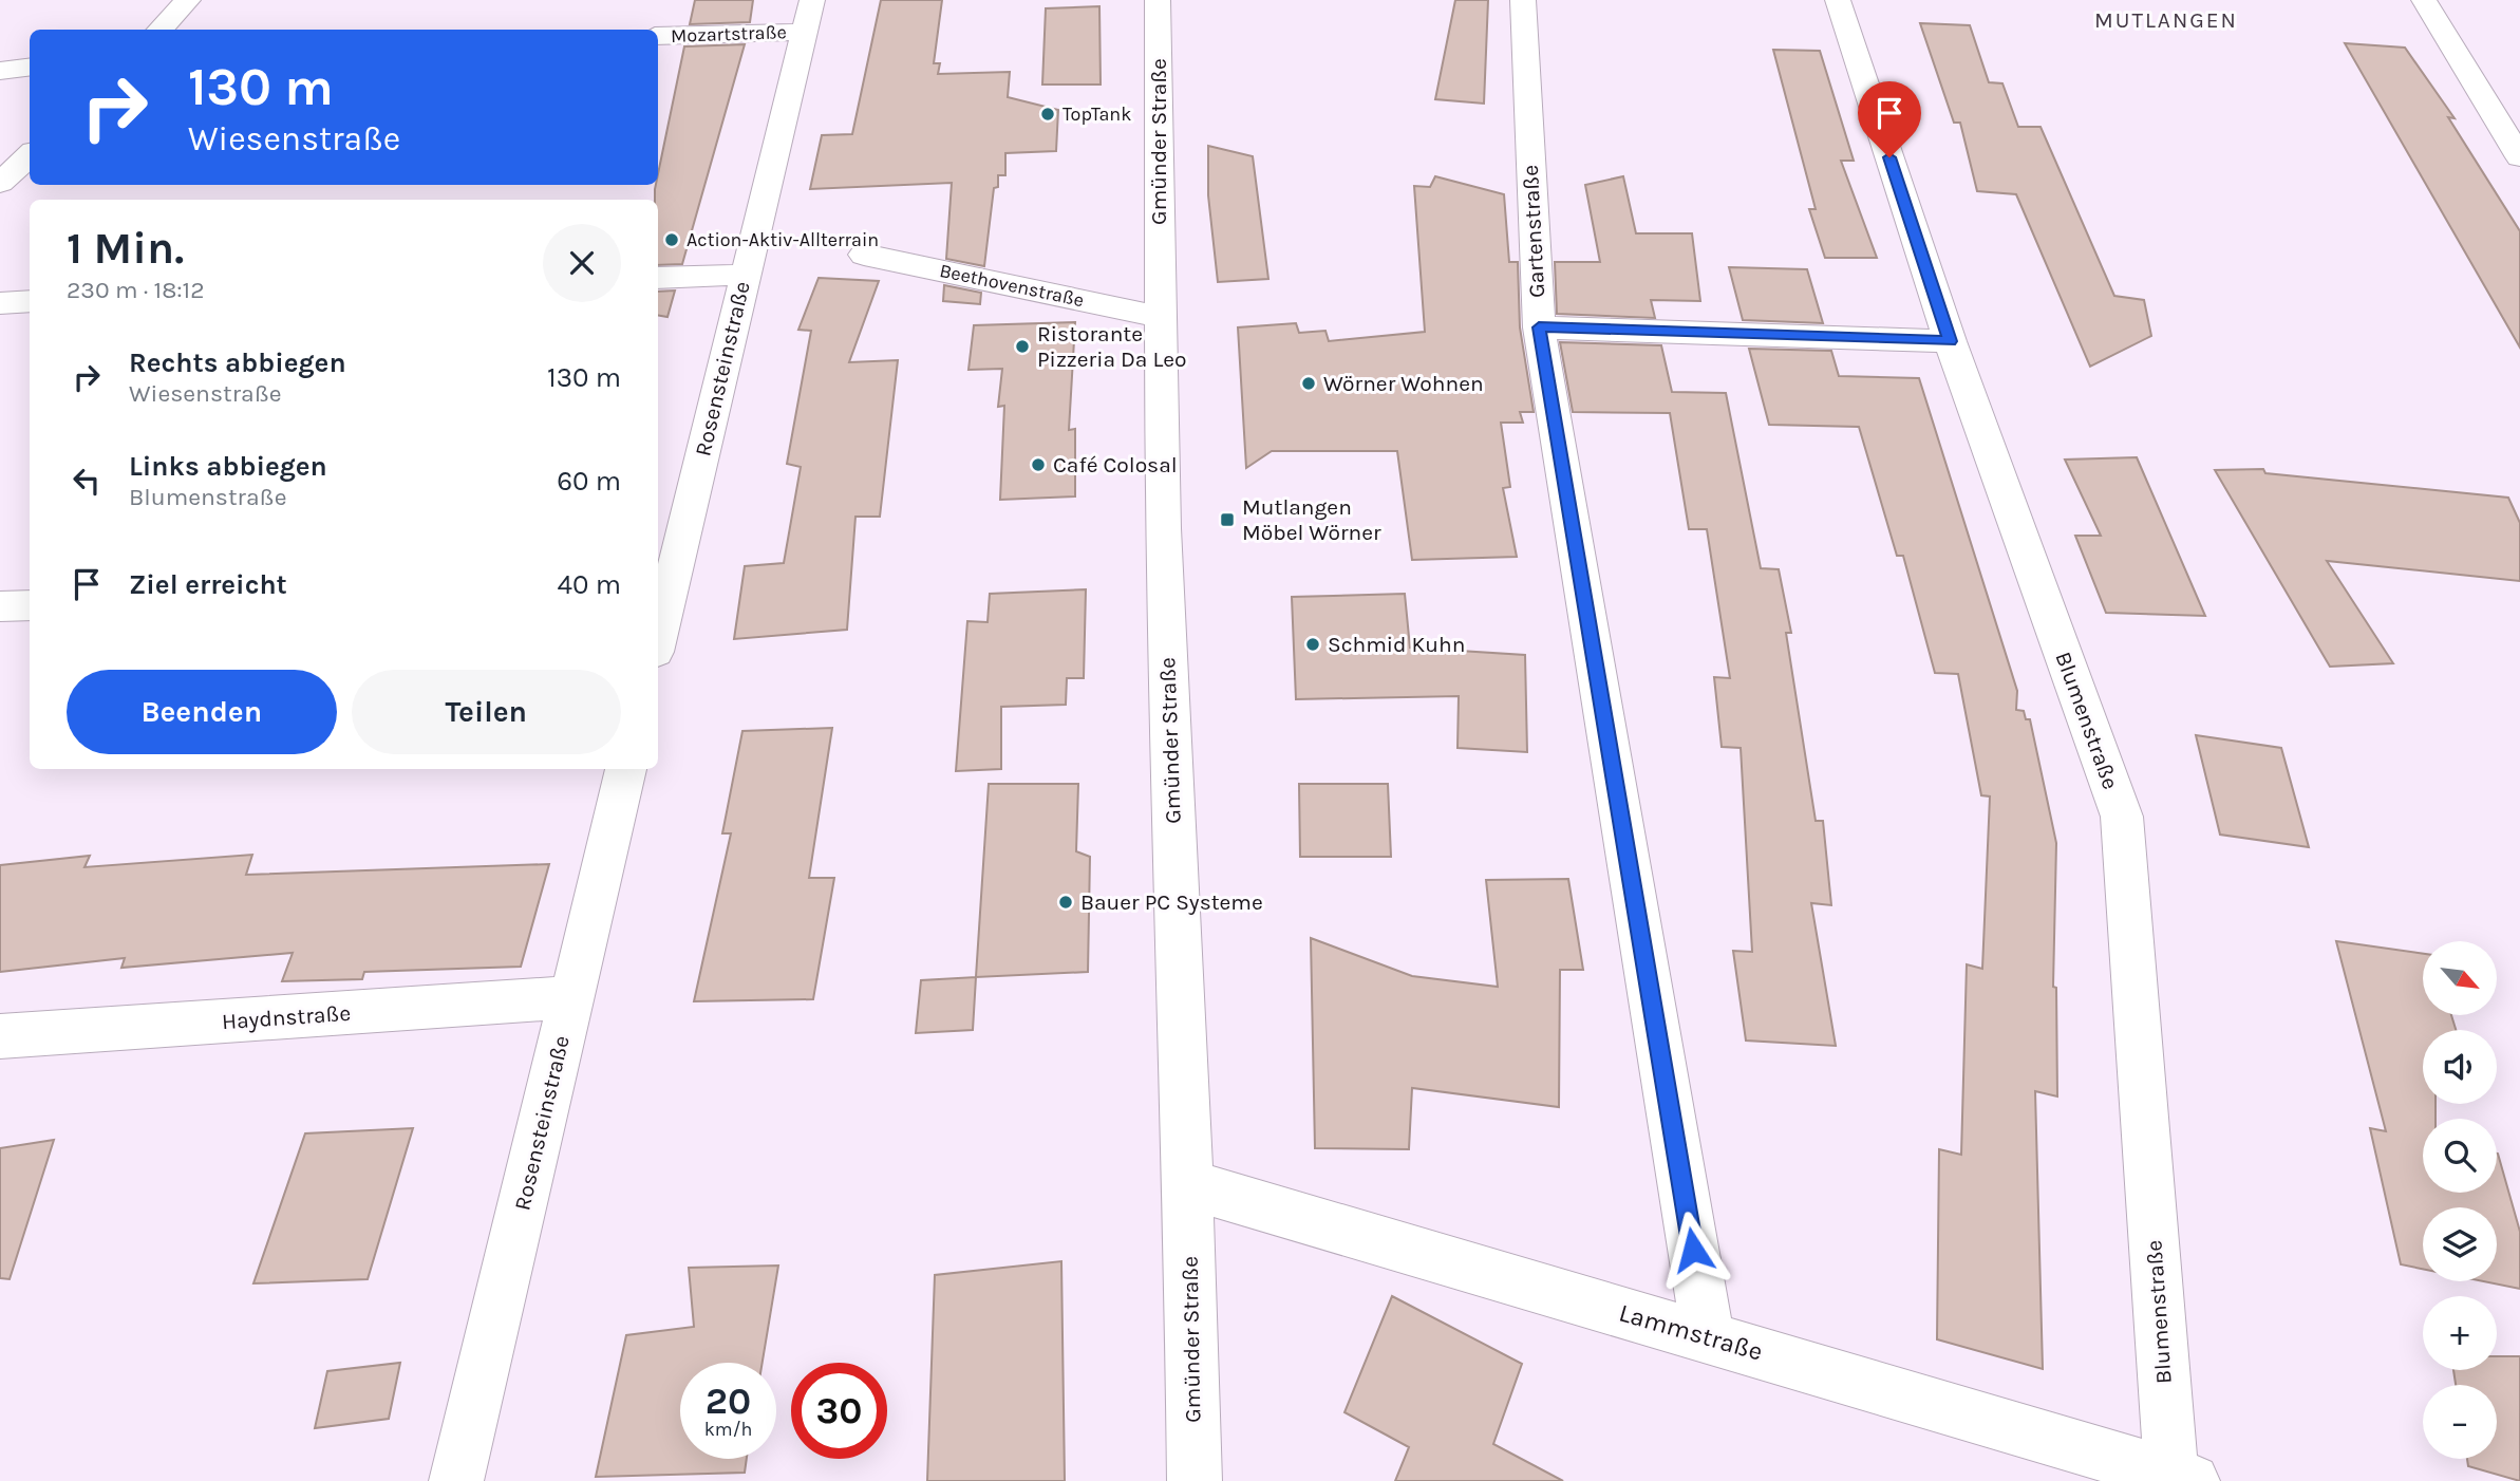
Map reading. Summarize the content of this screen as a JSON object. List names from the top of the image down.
{
  "streets": {
    "street": [
      "Mozartstraße",
      "Gmünder Straße",
      "Gartenstraße",
      "Beethovenstraße",
      "Rosensteinstraße",
      "Blumenstraße",
      "Haydnstraße",
      "Lammstraße"
    ]
  },
  "crossings": [
    ["Mozartstraße", "Rosensteinstraße"],
    ["Gmünder Straße", "Beethovenstraße"],
    ["Gmünder Straße", "Lammstraße"],
    ["Gartenstraße", "Lammstraße"],
    ["Rosensteinstraße", "Haydnstraße"],
    ["Blumenstraße", "Lammstraße"]
  ],
  "districts": ["MUTLANGEN"],
  "places": {
    "other": [
      "TopTank",
      "Action-Aktiv-Allterrain",
      "Ristorante Pizzeria Da Leo",
      "Wörner Wohnen",
      "Café Colosal",
      "Schmid Kuhn",
      "Bauer PC Systeme"
    ],
    "transit": ["Mutlangen Möbel Wörner"]
  },
  "north": "bottom right",
  "page": {
    "turn": ["130 m", "Wiesenstraße"],
    "heading": ["1 Min.", "230 m · 18:12"],
    "list": [
      {
        "name": "Rechts abbiegen",
        "note": "Wiesenstraße",
        "value": "130 m"
      },
      {
        "name": "Links abbiegen",
        "note": "Blumenstraße",
        "value": "60 m"
      },
      {
        "name": "Ziel erreicht",
        "value": "40 m"
      }
    ],
    "buttons": ["Beenden", "Teilen"],
    "map_buttons": ["+", "−"],
    "speed": "20 km/h",
    "limit": "30"
  }
}
